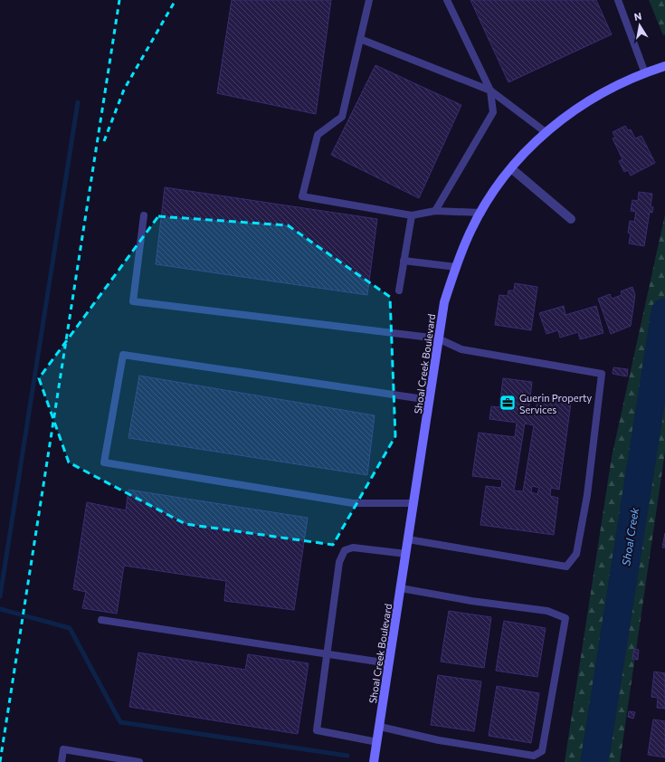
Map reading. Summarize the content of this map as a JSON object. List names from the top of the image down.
{
  "streets": {
    "street": ["Shoal Creek Boulevard"]
  },
  "water": ["Shoal Creek"],
  "places": {
    "office": ["Guerin Property Services"]
  },
  "north": "top"
}
